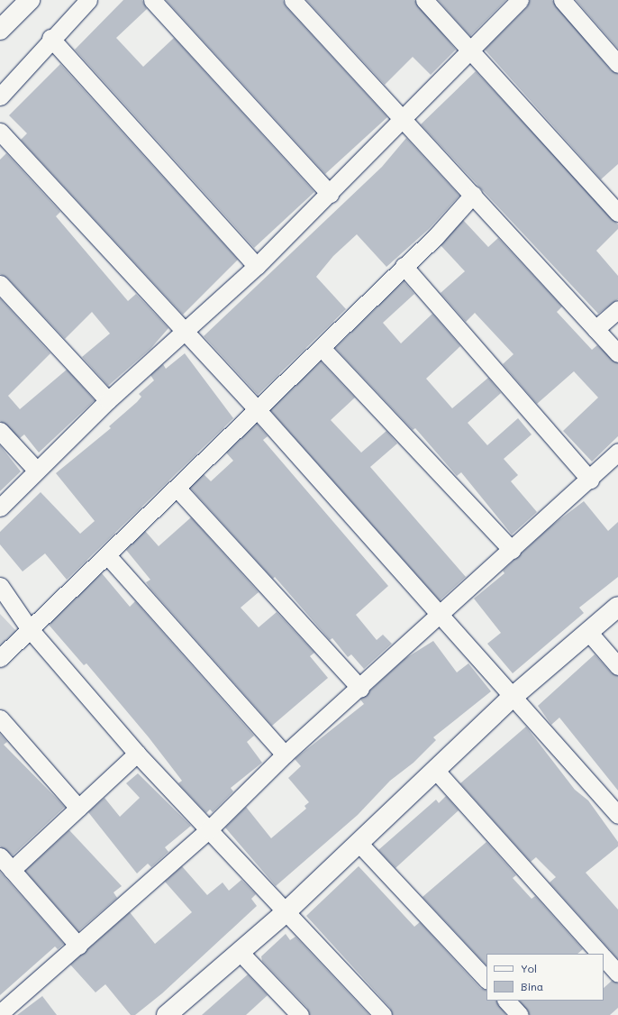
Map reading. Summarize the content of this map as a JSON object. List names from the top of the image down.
{
  "legend": ["Yol", "Bina"]
}
